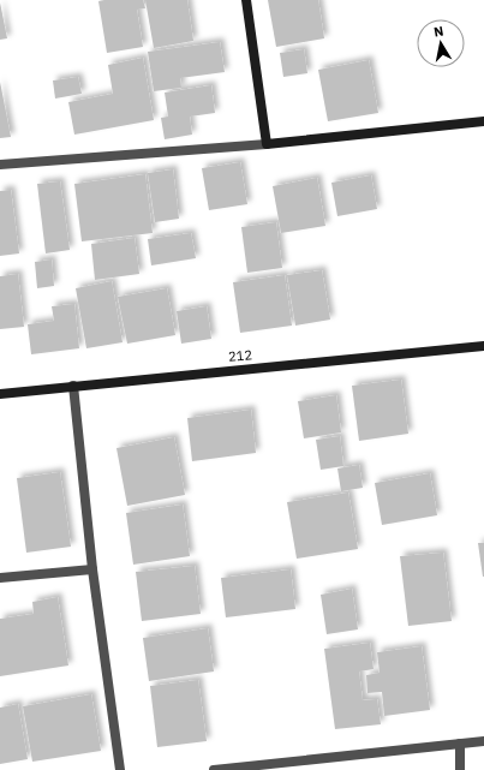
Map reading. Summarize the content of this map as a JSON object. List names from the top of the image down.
{
  "streets": {
    "street": ["212"]
  },
  "north": "top"
}
